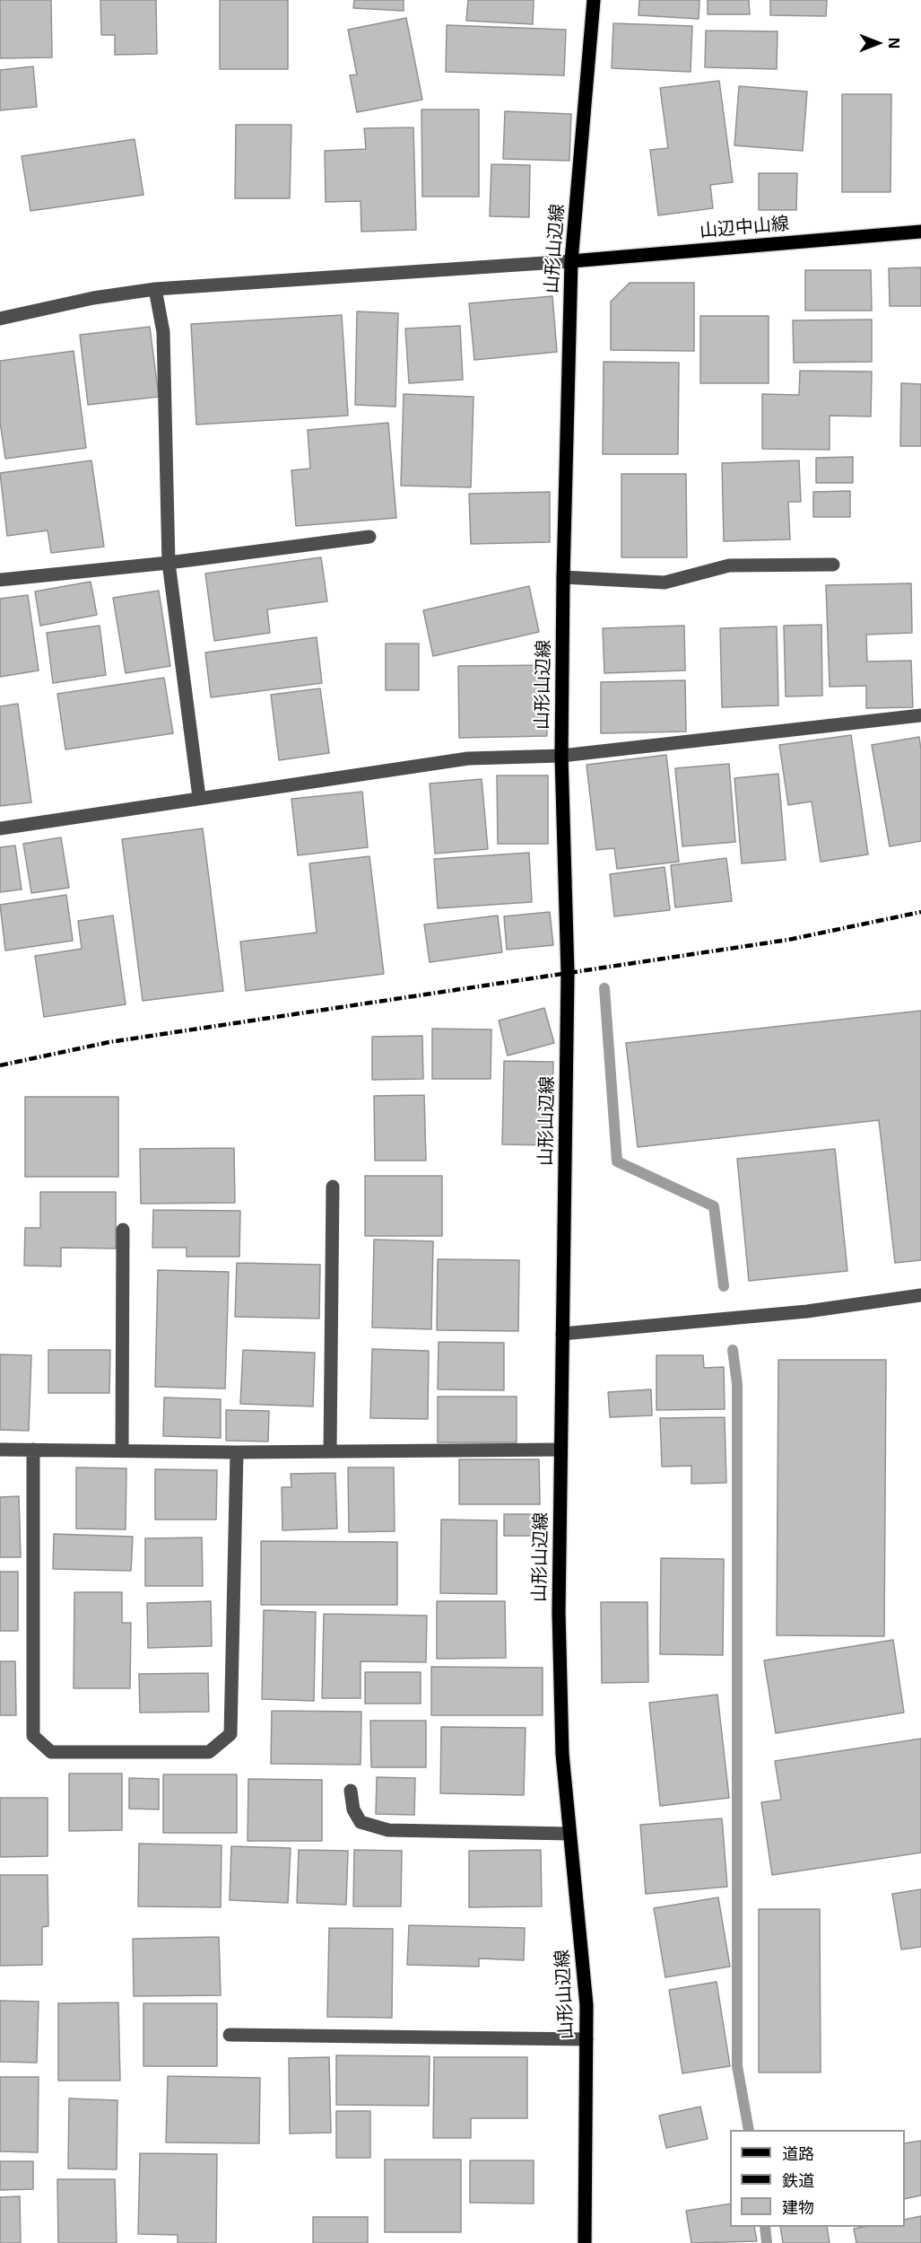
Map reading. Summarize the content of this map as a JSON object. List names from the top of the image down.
{
  "streets": {
    "main road": ["山辺中山線", "山形山辺線"]
  },
  "crossings": [
    ["山辺中山線", "山形山辺線"]
  ],
  "legend": ["道路", "鉄道", "建物"],
  "north": "right"
}
